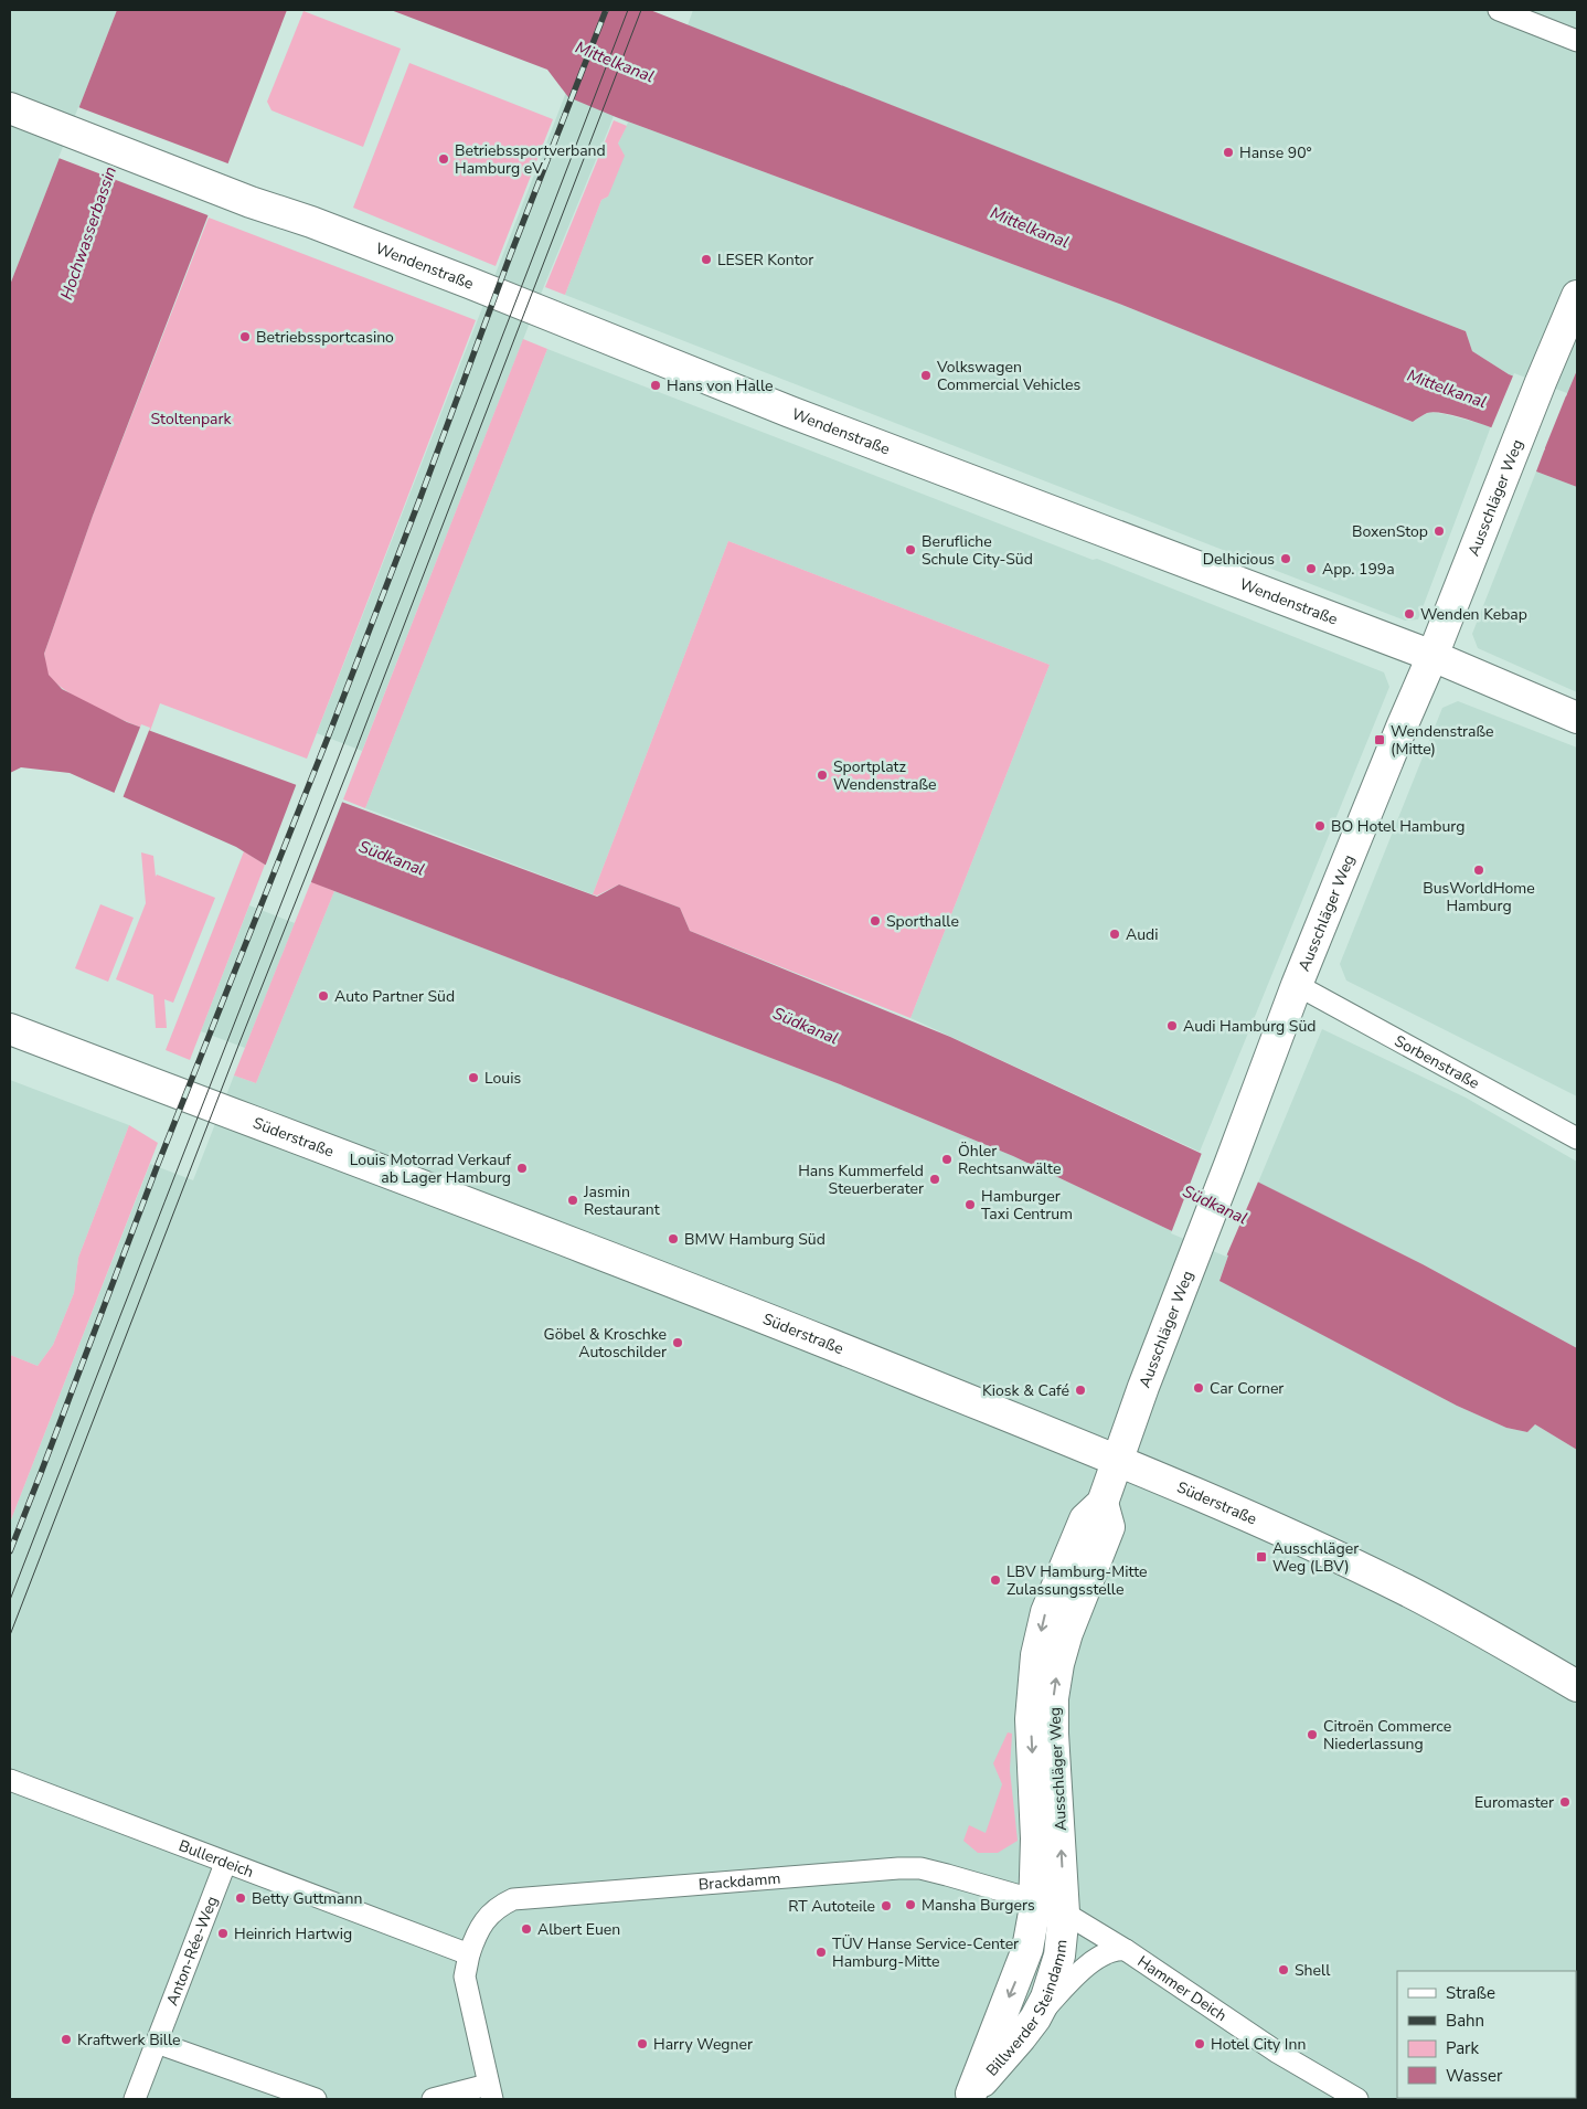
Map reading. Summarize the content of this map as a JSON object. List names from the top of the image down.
{
  "streets": {
    "main road": [
      "Wendenstraße",
      "Ausschläger Weg",
      "Süderstraße",
      "Billwerder Steindamm"
    ],
    "street": [
      "Sorbenstraße",
      "Bullerdeich",
      "Brackdamm",
      "Anton-Rée-Weg",
      "Hammer Deich"
    ]
  },
  "crossings": [
    ["Wendenstraße", "Ausschläger Weg"],
    ["Ausschläger Weg", "Sorbenstraße"],
    ["Ausschläger Weg", "Süderstraße"],
    ["Ausschläger Weg", "Brackdamm"],
    ["Ausschläger Weg", "Hammer Deich"],
    ["Ausschläger Weg", "Billwerder Steindamm"],
    ["Bullerdeich", "Brackdamm"],
    ["Bullerdeich", "Anton-Rée-Weg"],
    ["Brackdamm", "Hammer Deich"],
    ["Brackdamm", "Billwerder Steindamm"],
    ["Hammer Deich", "Billwerder Steindamm"]
  ],
  "water": ["Mittelkanal", "Hochwasserbassin", "Südkanal"],
  "parks": ["Stoltenpark"],
  "places": {
    "other": [
      "Hanse 90°",
      "Betriebssportverband Hamburg eV",
      "LESER Kontor",
      "Betriebssportcasino",
      "Volkswagen Commercial Vehicles",
      "Hans von Halle",
      "BoxenStop",
      "Berufliche Schule City-Süd",
      "Delhicious",
      "App. 199a",
      "Wenden Kebap",
      "Sportplatz Wendenstraße",
      "BO Hotel Hamburg",
      "BusWorldHome Hamburg",
      "Sporthalle",
      "Audi",
      "Auto Partner Süd",
      "Audi Hamburg Süd",
      "Louis",
      "Öhler Rechtsanwälte",
      "Louis Motorrad Verkauf ab Lager Hamburg",
      "Hans Kummerfeld Steuerberater",
      "Jasmin Restaurant",
      "Hamburger Taxi Centrum",
      "BMW Hamburg Süd",
      "Göbel & Kroschke Autoschilder",
      "Car Corner",
      "Kiosk & Café",
      "LBV Hamburg-Mitte Zulassungsstelle",
      "Citroën Commerce Niederlassung",
      "Euromaster",
      "Betty Guttmann",
      "Mansha Burgers",
      "RT Autoteile",
      "Albert Euen",
      "Heinrich Hartwig",
      "TÜV Hanse Service-Center Hamburg-Mitte",
      "Shell",
      "Kraftwerk Bille",
      "Harry Wegner",
      "Hotel City Inn"
    ],
    "transit": ["Wendenstraße (Mitte)", "Ausschläger Weg (LBV)"]
  },
  "legend": [
    "Straße",
    "Bahn",
    "Park",
    "Wasser"
  ]
}
